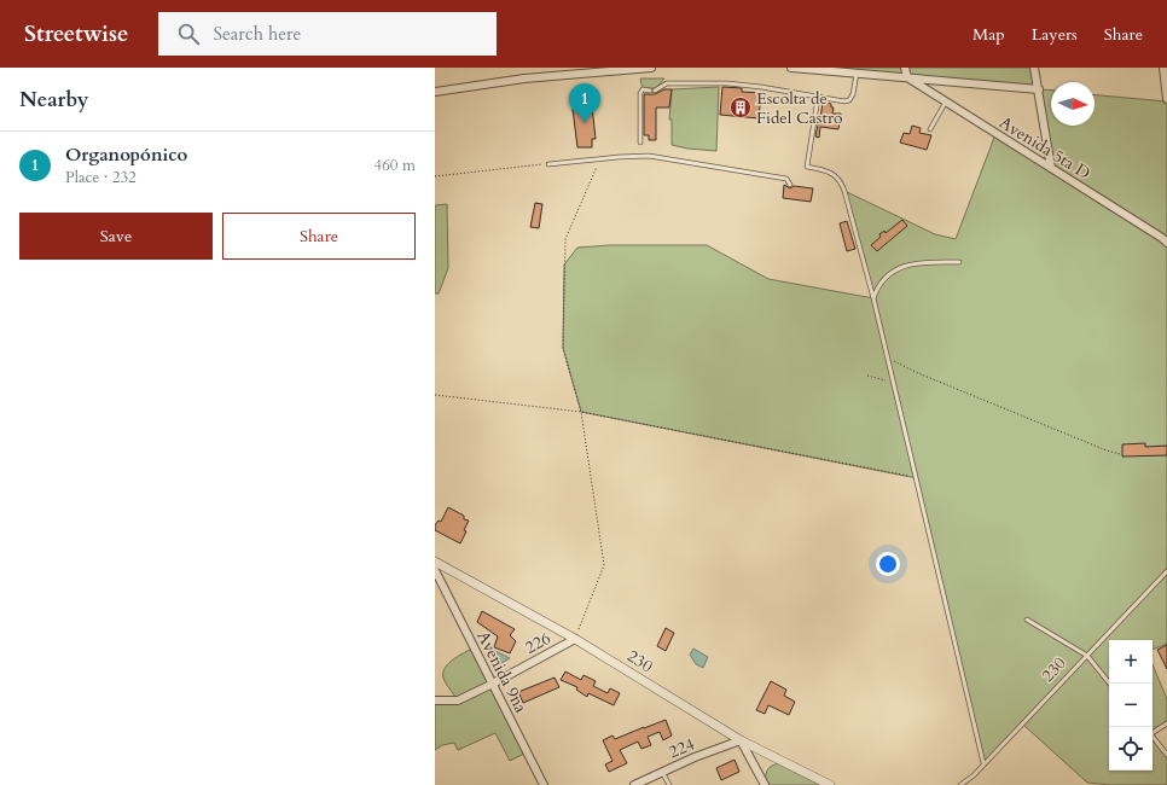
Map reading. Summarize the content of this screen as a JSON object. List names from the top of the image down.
{
  "streets": {
    "street": [
      "Avenida 5ta D",
      "226",
      "230",
      "Avenida 9na",
      "224"
    ]
  },
  "crossings": [
    ["226", "230"],
    ["226", "Avenida 9na"],
    ["230", "224"]
  ],
  "places": {
    "building": ["Escolta de Fidel Castro"]
  },
  "north": "right",
  "page": {
    "header": "Streetwise",
    "search": "Search here",
    "nav": ["Map", "Layers", "Share"],
    "heading": "Nearby",
    "pins": "1",
    "list": [
      {
        "mark": "1",
        "name": "Organopónico",
        "note": "Place · 232",
        "value": "460 m"
      }
    ],
    "buttons": ["Save", "Share"],
    "map_buttons": ["+", "−"]
  }
}
